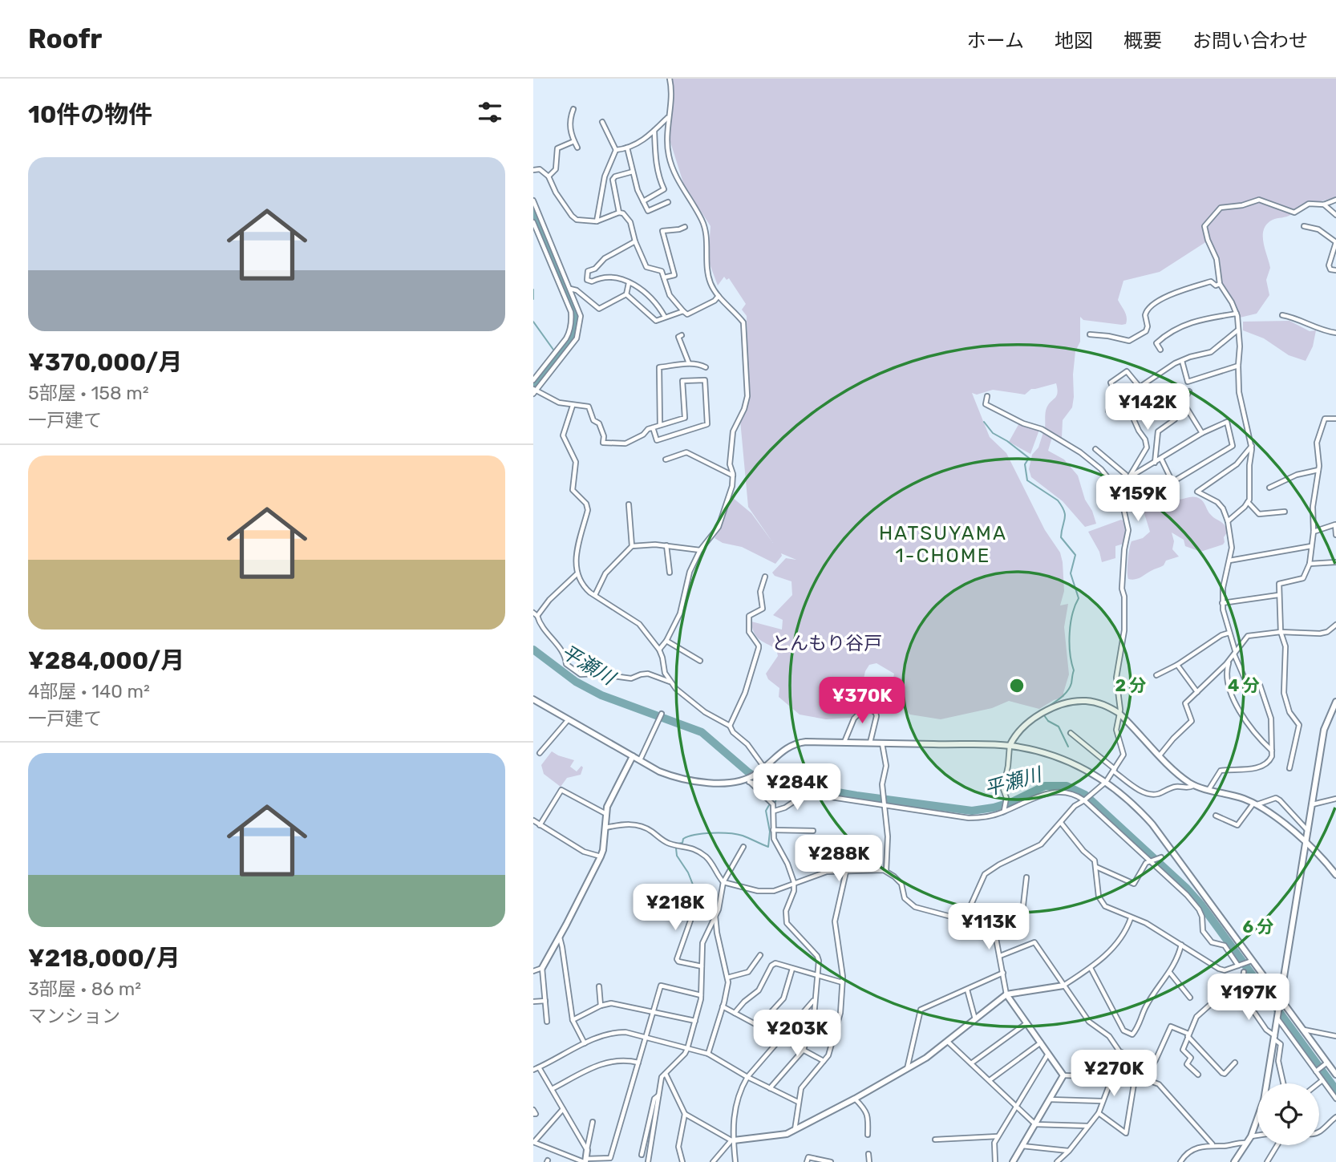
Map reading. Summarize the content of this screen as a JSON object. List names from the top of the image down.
{
  "districts": ["HATSUYAMA 1-CHOME"],
  "water": ["平瀬川"],
  "parks": ["とんもり谷戸"],
  "page": {
    "header": "Roofr",
    "nav": [
      "ホーム",
      "地図",
      "概要",
      "お問い合わせ"
    ],
    "heading": "10件の物件",
    "list": [
      {
        "name": "¥370,000/月",
        "note": "5部屋 · 158 m² · 一戸建て"
      },
      {
        "name": "¥284,000/月",
        "note": "4部屋 · 140 m² · 一戸建て"
      },
      {
        "name": "¥218,000/月",
        "note": "3部屋 · 86 m² · マンション"
      }
    ],
    "price": [
      "¥142K",
      "¥159K",
      "¥370K",
      "¥284K",
      "¥288K",
      "¥218K",
      "¥113K",
      "¥197K",
      "¥203K",
      "¥270K"
    ]
  },
  "rings": ["2 分", "4 分", "6 分"]
}
